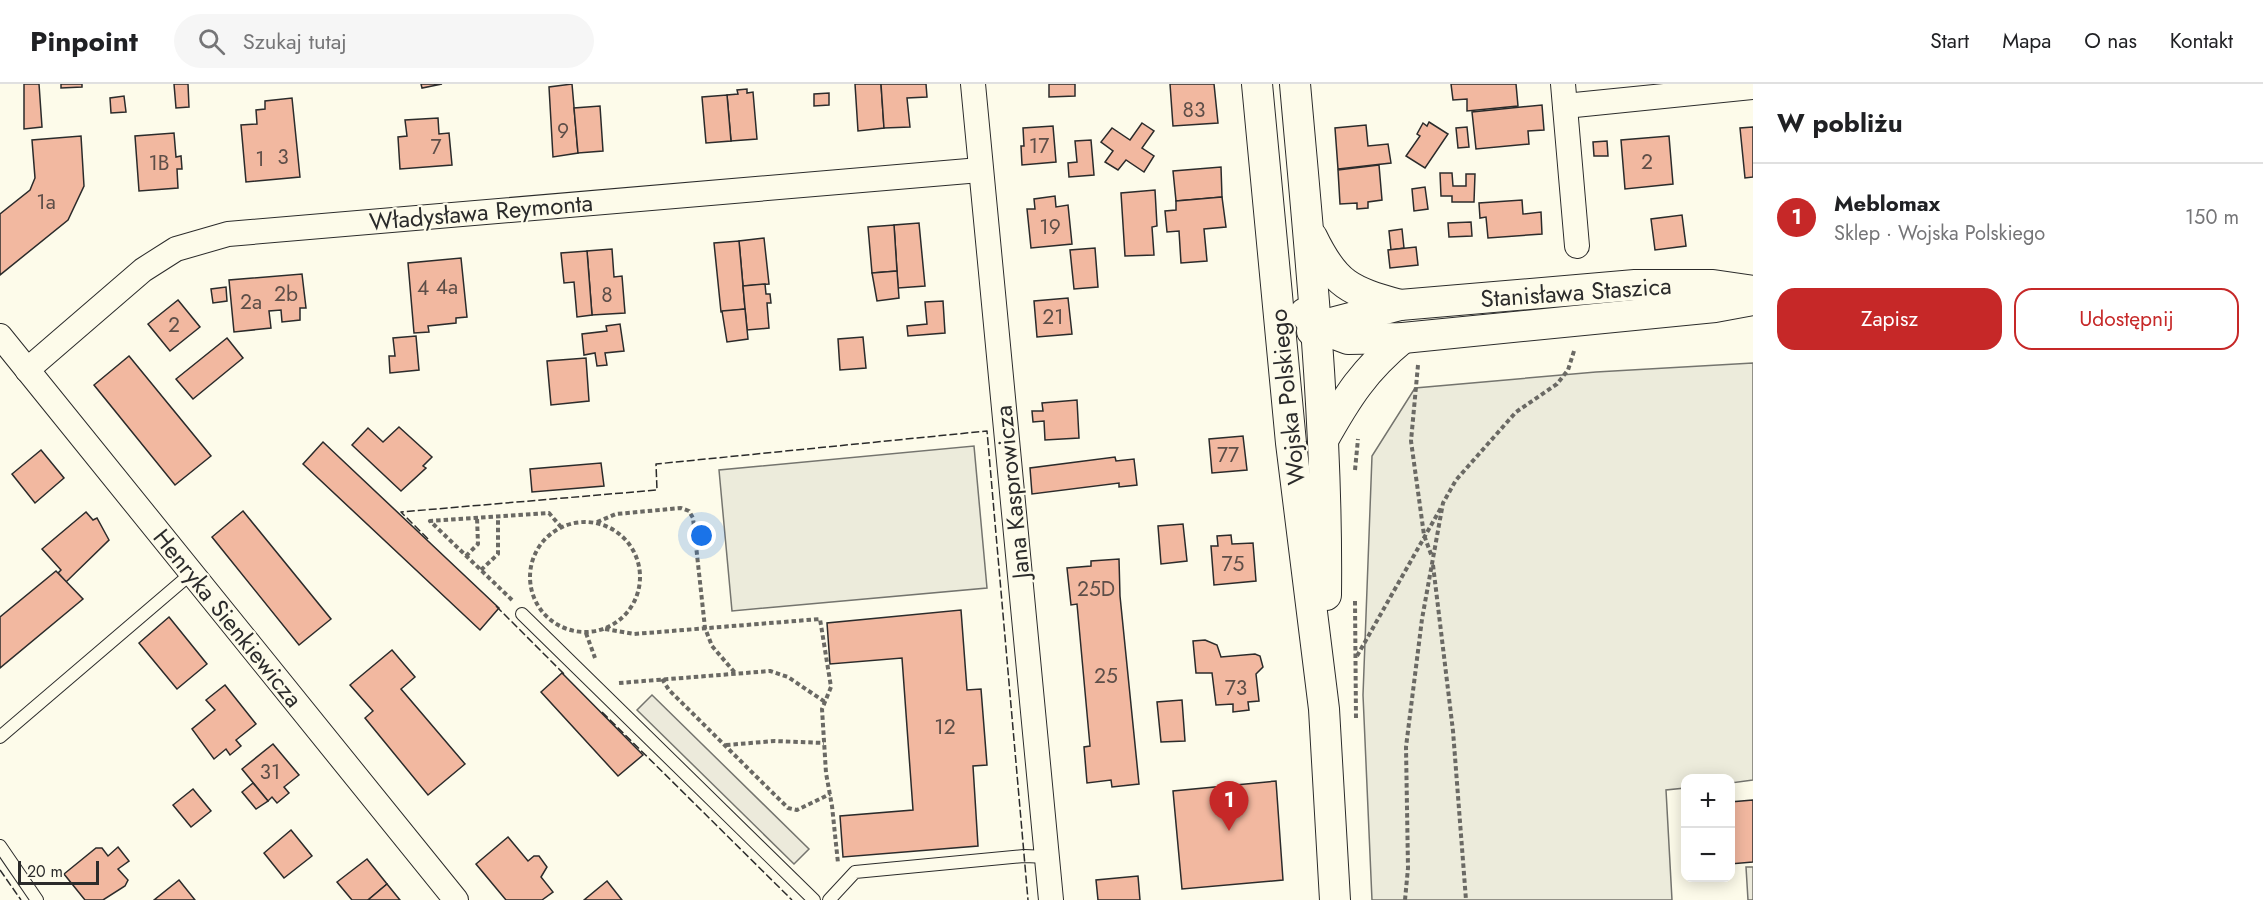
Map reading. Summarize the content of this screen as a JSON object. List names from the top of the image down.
{
  "streets": {
    "street": [
      "Władysława Reymonta",
      "Stanisława Staszica",
      "Wojska Polskiego",
      "Jana Kasprowicza",
      "Henryka Sienkiewicza"
    ]
  },
  "crossings": [
    ["Władysława Reymonta", "Jana Kasprowicza"],
    ["Władysława Reymonta", "Henryka Sienkiewicza"],
    ["Stanisława Staszica", "Wojska Polskiego"]
  ],
  "house_numbers": [
    "83",
    "9",
    "17",
    "7",
    "3",
    "1",
    "2",
    "1B",
    "1a",
    "19",
    "4a",
    "4",
    "2b",
    "8",
    "2a",
    "21",
    "2",
    "77",
    "75",
    "25D",
    "25",
    "73",
    "12",
    "31"
  ],
  "scale_bar": "20 m",
  "page": {
    "header": "Pinpoint",
    "search": "Szukaj tutaj",
    "nav": [
      "Start",
      "Mapa",
      "O nas",
      "Kontakt"
    ],
    "heading": "W pobliżu",
    "list": [
      {
        "mark": "1",
        "name": "Meblomax",
        "note": "Sklep · Wojska Polskiego",
        "value": "150 m"
      }
    ],
    "buttons": ["Zapisz", "Udostępnij"],
    "map_buttons": ["+", "−"],
    "pins": "1",
    "scale": "20 m"
  }
}
